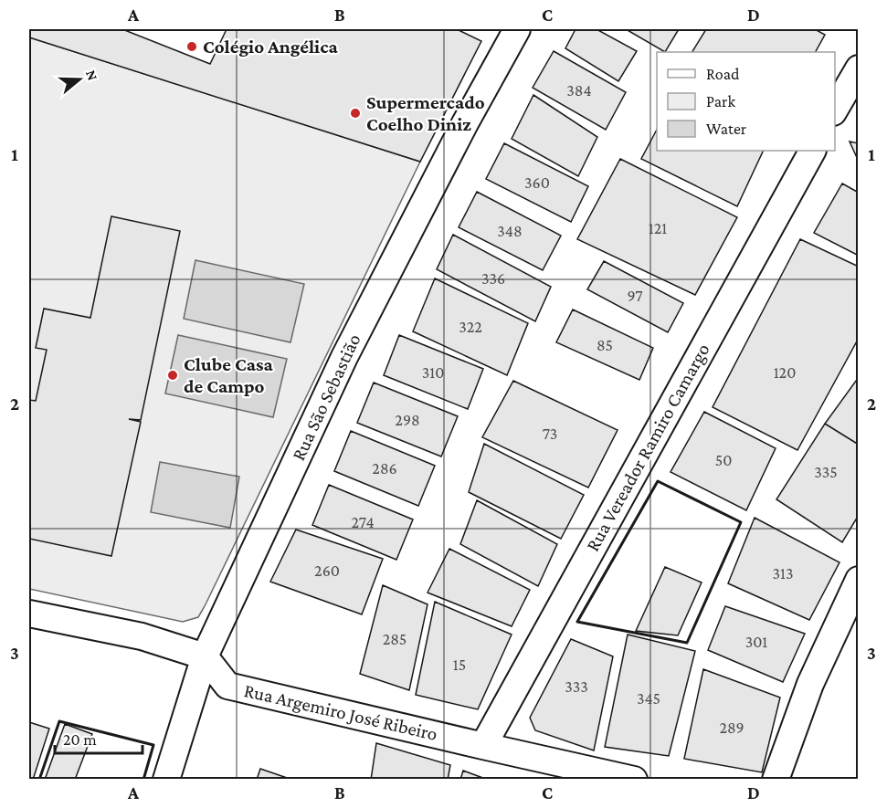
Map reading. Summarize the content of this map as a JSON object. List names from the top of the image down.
{
  "streets": {
    "street": ["Rua São Sebastião", "Rua Vereador Ramiro Camargo", "Rua Argemiro José Ribeiro"]
  },
  "crossings": [
    ["Rua São Sebastião", "Rua Argemiro José Ribeiro"],
    ["Rua Vereador Ramiro Camargo", "Rua Argemiro José Ribeiro"]
  ],
  "places": ["Colégio Angélica", "Supermercado Coelho Diniz", "Clube Casa de Campo"],
  "house_numbers": [
    "384",
    "360",
    "121",
    "348",
    "336",
    "97",
    "322",
    "85",
    "310",
    "120",
    "298",
    "73",
    "50",
    "286",
    "335",
    "274",
    "260",
    "313",
    "285",
    "301",
    "15",
    "333",
    "345",
    "289"
  ],
  "legend": ["Road", "Park", "Water"],
  "scale_bar": "20 m",
  "north": "right",
  "grid": {
    "columns": [
      "A",
      "B",
      "C",
      "D"
    ],
    "rows": ["1", "2", "3"]
  }
}
